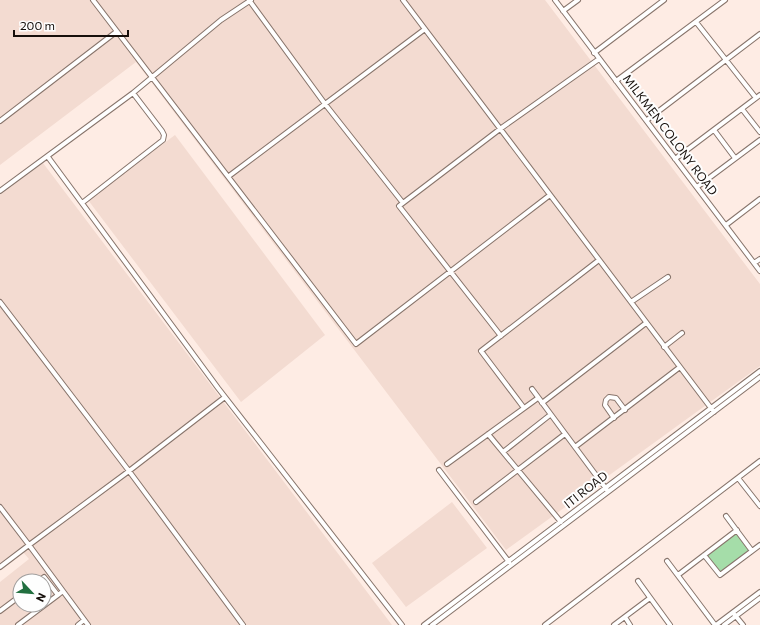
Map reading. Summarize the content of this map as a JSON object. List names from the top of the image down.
{
  "streets": {
    "street": ["MILKMEN COLONY ROAD", "ITI ROAD"]
  },
  "scale_bar": "200 m",
  "north": "bottom right"
}
